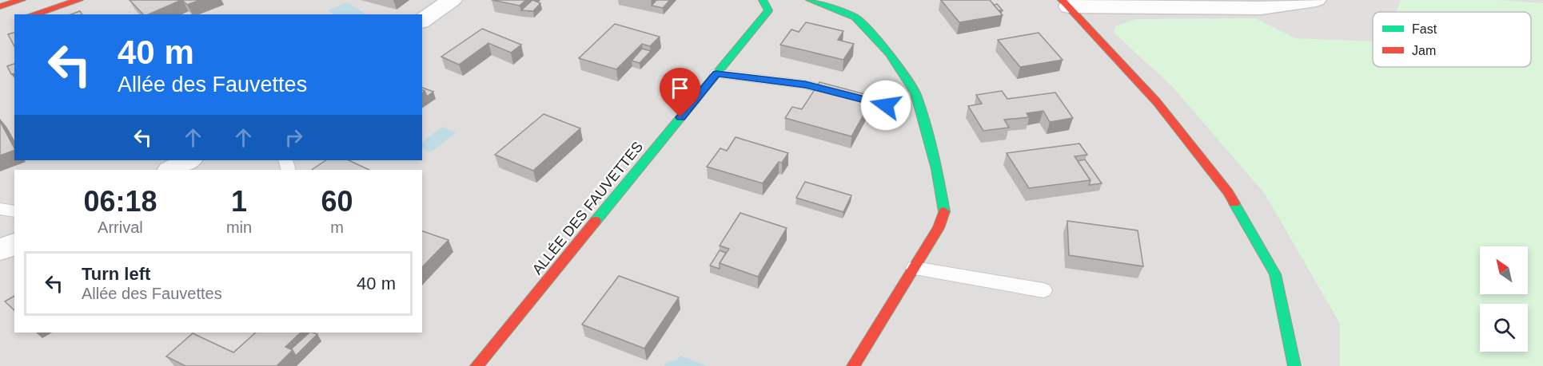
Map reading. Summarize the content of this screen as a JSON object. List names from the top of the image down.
{
  "streets": {
    "street": ["ALLÉE DES FAUVETTES"]
  },
  "legend": ["Fast", "Jam"],
  "north": "top left",
  "page": {
    "turn": ["40 m", "Allée des Fauvettes"],
    "eta": [
      "06:18",
      "Arrival",
      "1",
      "min",
      "60",
      "m"
    ],
    "list": [
      {
        "name": "Turn left",
        "note": "Allée des Fauvettes",
        "value": "40 m"
      }
    ]
  }
}
